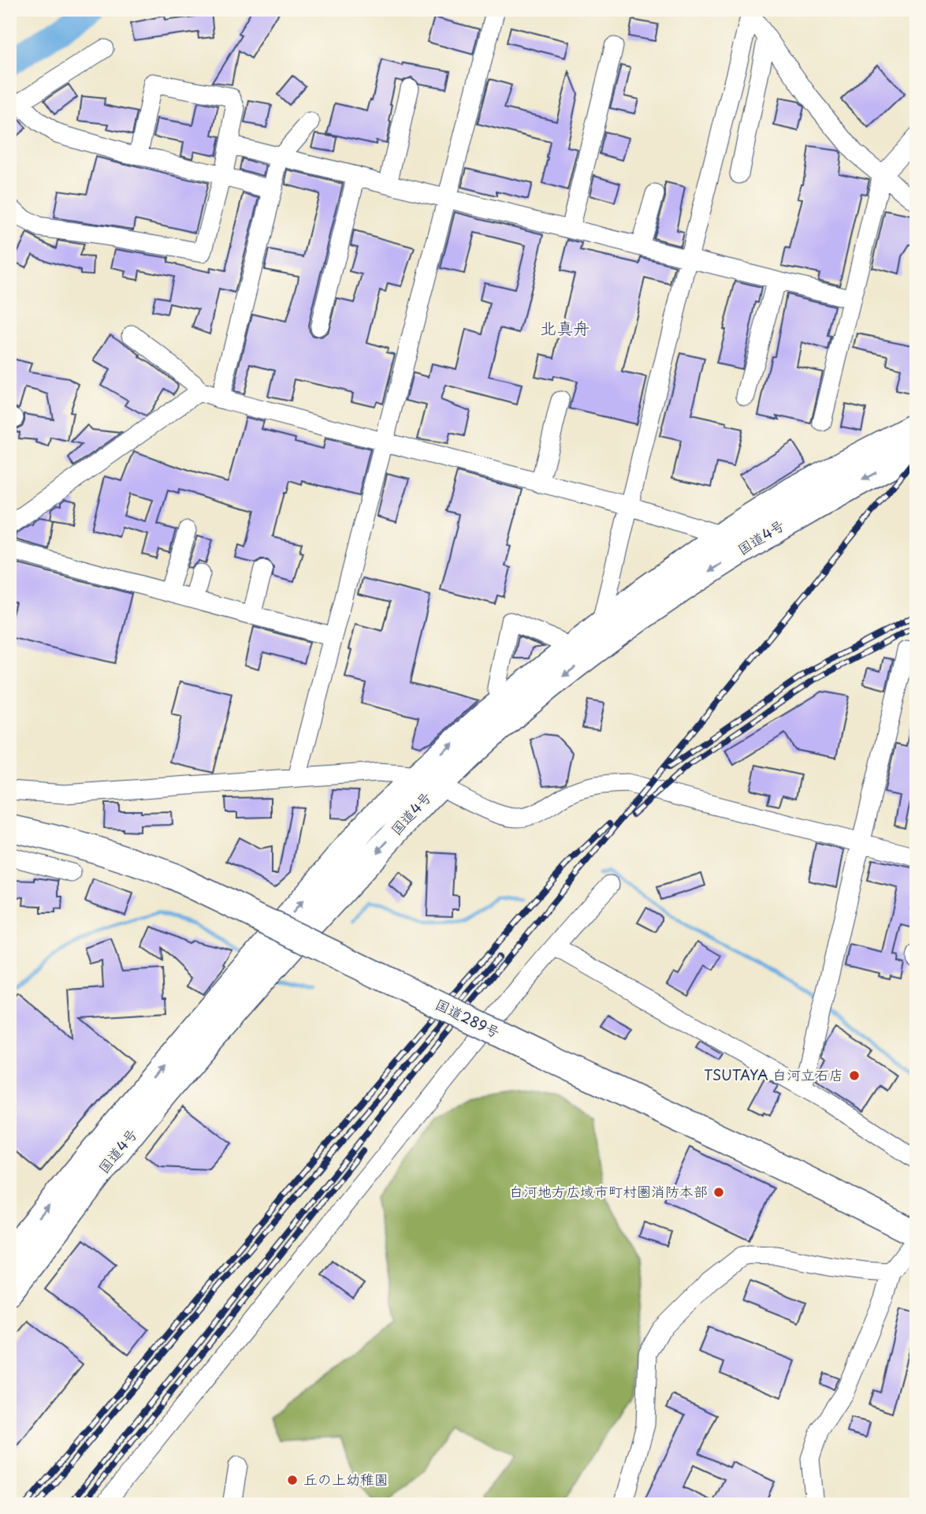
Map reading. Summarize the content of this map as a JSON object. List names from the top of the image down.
{
  "streets": {
    "highway": ["国道4号", "国道289号"]
  },
  "districts": ["北真舟"],
  "places": ["TSUTAYA 白河立石店", "白河地方広域市町村圏消防本部", "丘の上幼稚園"]
}
